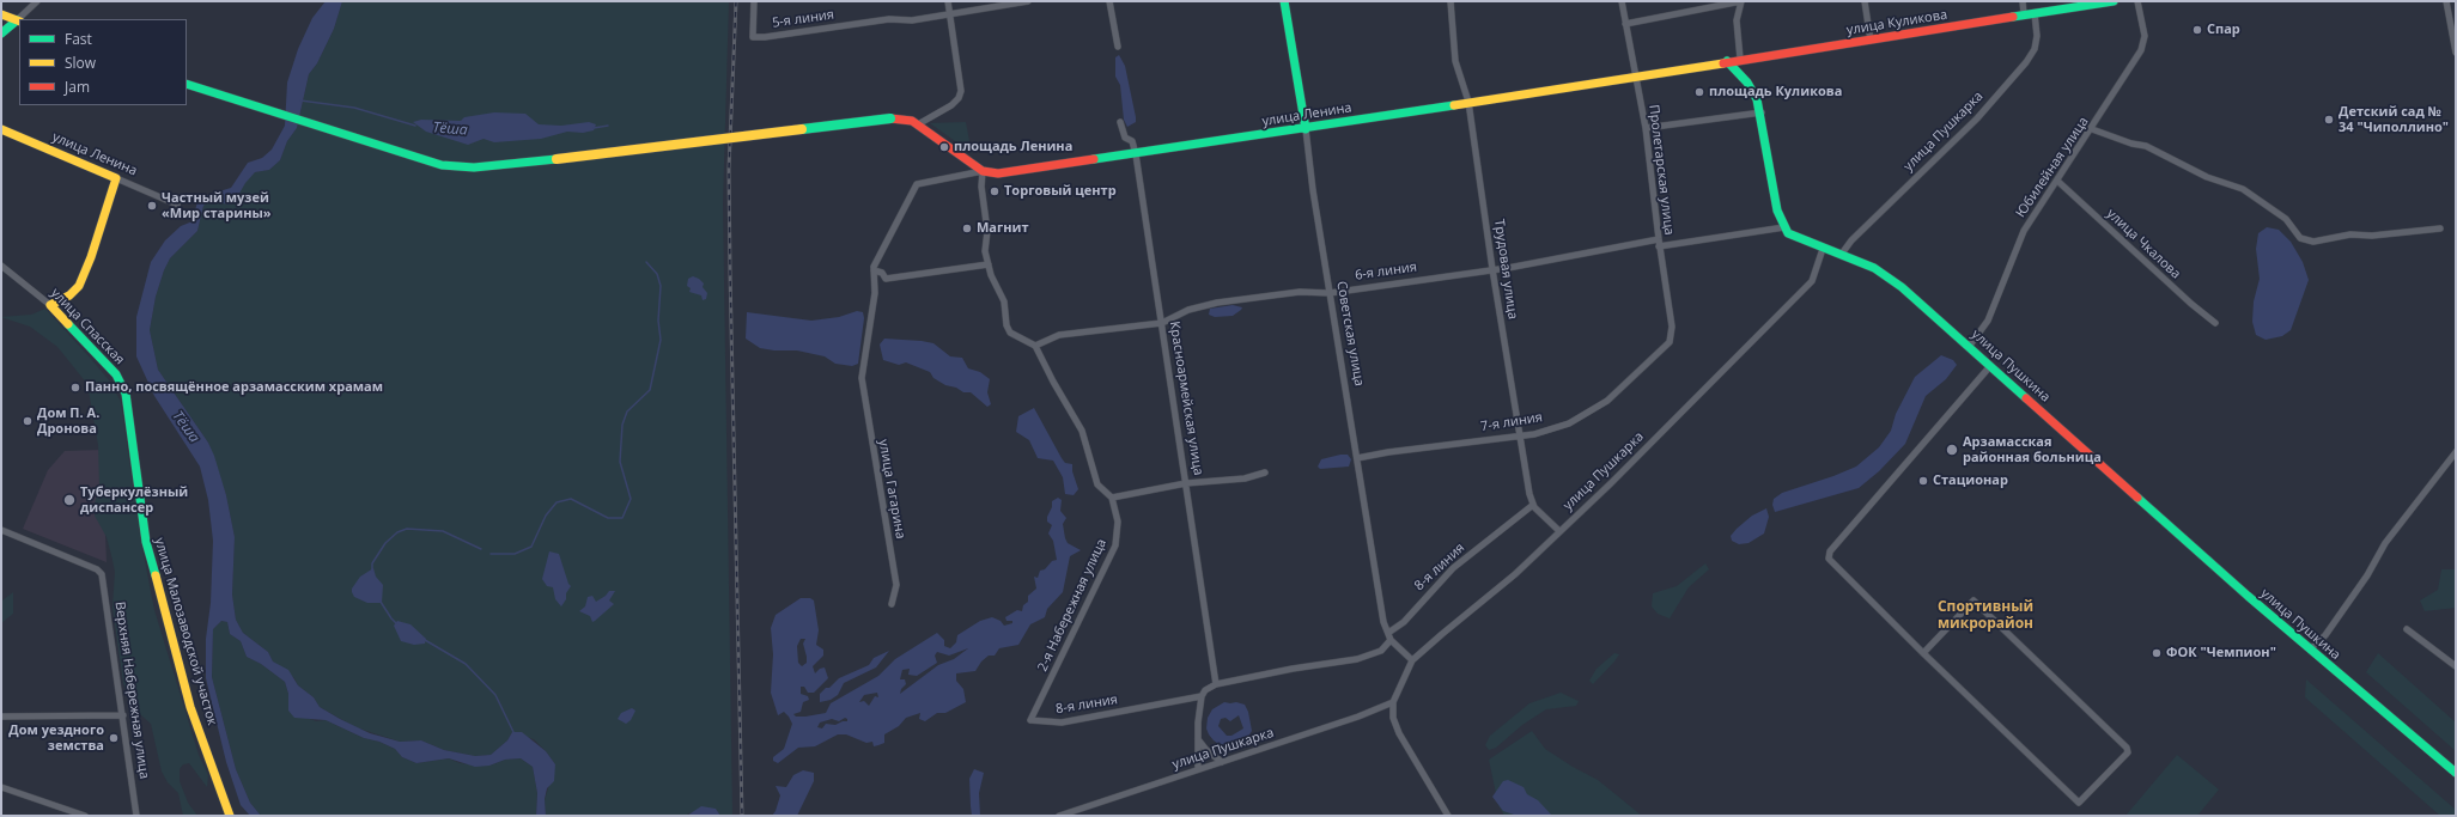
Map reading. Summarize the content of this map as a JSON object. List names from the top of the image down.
{
  "streets": {
    "main road": [
      "улица Куликова",
      "улица Ленина",
      "улица Спасская",
      "Советская улица",
      "улица Пушкина",
      "улица Малозаводской участок"
    ],
    "street": [
      "5-я линия",
      "улица Пушкарка",
      "Юбилейная улица",
      "Пролетарская улица",
      "улица Чкалова",
      "Трудовая улица",
      "6-я линия",
      "Красноармейская улица",
      "7-я линия",
      "улица Гагарина",
      "8-я линия",
      "2-я Набережная улица",
      "Верхняя Набережная улица"
    ]
  },
  "crossings": [
    ["улица Куликова", "улица Пушкарка"],
    ["улица Ленина", "Пролетарская улица"],
    ["улица Ленина", "Трудовая улица"],
    ["улица Ленина", "Советская улица"],
    ["улица Ленина", "Красноармейская улица"],
    ["улица Пушкарка", "Советская улица"],
    ["улица Пушкарка", "улица Пушкина"],
    ["Юбилейная улица", "улица Чкалова"],
    ["Юбилейная улица", "улица Пушкина"],
    ["Пролетарская улица", "6-я линия"],
    ["Пролетарская улица", "7-я линия"],
    ["Трудовая улица", "6-я линия"],
    ["Трудовая улица", "7-я линия"],
    ["Трудовая улица", "8-я линия"],
    ["6-я линия", "Советская улица"],
    ["6-я линия", "улица Пушкина"],
    ["6-я линия", "Красноармейская улица"],
    ["6-я линия", "2-я Набережная улица"],
    ["улица Спасская", "улица Малозаводской участок"],
    ["Советская улица", "7-я линия"],
    ["Советская улица", "8-я линия"],
    ["8-я линия", "2-я Набережная улица"]
  ],
  "districts": ["Спортивный микрорайон"],
  "water": ["Тёша"],
  "places": [
    "Спар",
    "площадь Куликова",
    "Детский сад № 34 \"Чиполлино\"",
    "площадь Ленина",
    "Торговый центр",
    "Частный музей «Мир старины»",
    "Магнит",
    "Панно, посвящённое арзамасским храмам",
    "Дом П. А. Дронова",
    "Арзамасская районная больница",
    "Стационар",
    "Туберкулёзный диспансер",
    "ФОК \"Чемпион\"",
    "Дом уездного земства"
  ],
  "legend": ["Fast", "Slow", "Jam"]
}
